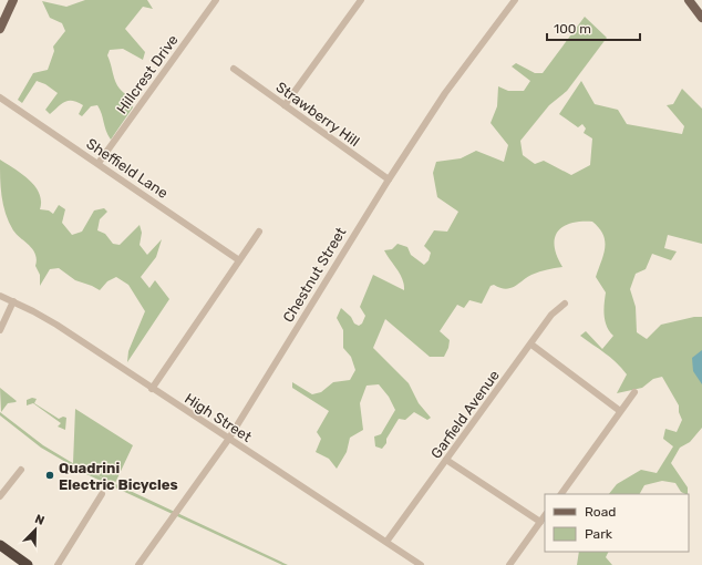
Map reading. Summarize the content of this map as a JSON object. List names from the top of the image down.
{
  "streets": {
    "street": [
      "Hillcrest Drive",
      "Strawberry Hill",
      "Sheffield Lane",
      "Chestnut Street",
      "Garfield Avenue",
      "High Street"
    ]
  },
  "crossings": [
    ["Hillcrest Drive", "Sheffield Lane"],
    ["Strawberry Hill", "Chestnut Street"],
    ["Chestnut Street", "High Street"],
    ["Garfield Avenue", "High Street"]
  ],
  "places": ["Quadrini Electric Bicycles"],
  "legend": ["Road", "Park"],
  "scale_bar": "100 m",
  "north": "top right"
}
